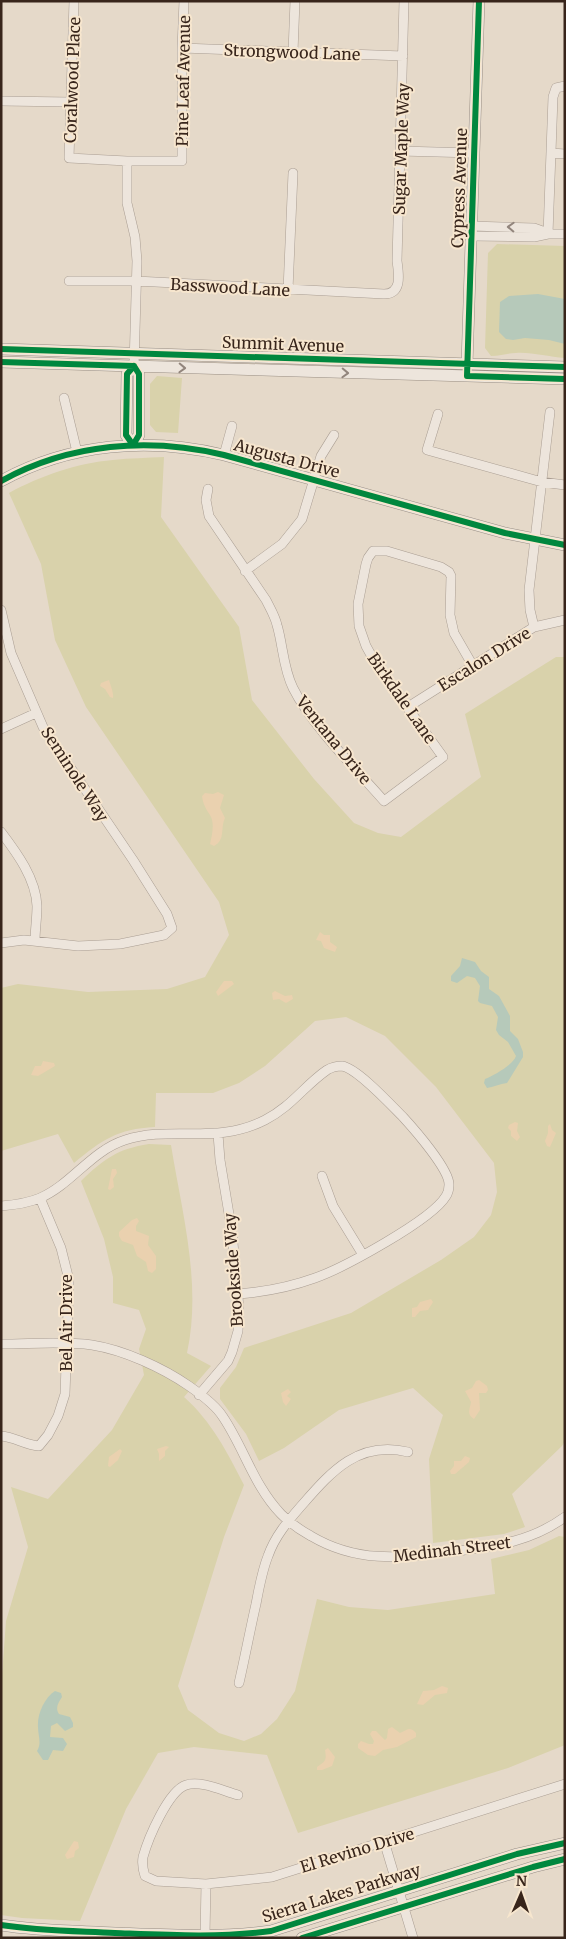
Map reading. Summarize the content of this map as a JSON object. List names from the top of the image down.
{
  "streets": {
    "street": [
      "Strongwood Lane",
      "Coralwood Place",
      "Pine Leaf Avenue",
      "Sugar Maple Way",
      "Cypress Avenue",
      "Basswood Lane",
      "Summit Avenue",
      "Augusta Drive",
      "Escalon Drive",
      "Birkdale Lane",
      "Ventana Drive",
      "Seminole Way",
      "Brookside Way",
      "Bel Air Drive",
      "Medinah Street",
      "El Revino Drive",
      "Sierra Lakes Parkway"
    ]
  },
  "crossings": [
    ["Strongwood Lane", "Pine Leaf Avenue"],
    ["Strongwood Lane", "Sugar Maple Way"],
    ["Coralwood Place", "Pine Leaf Avenue"],
    ["Sugar Maple Way", "Basswood Lane"],
    ["Cypress Avenue", "Summit Avenue"],
    ["Escalon Drive", "Birkdale Lane"],
    ["Birkdale Lane", "Ventana Drive"],
    ["Brookside Way", "Medinah Street"],
    ["Bel Air Drive", "Medinah Street"]
  ],
  "north": "top"
}
